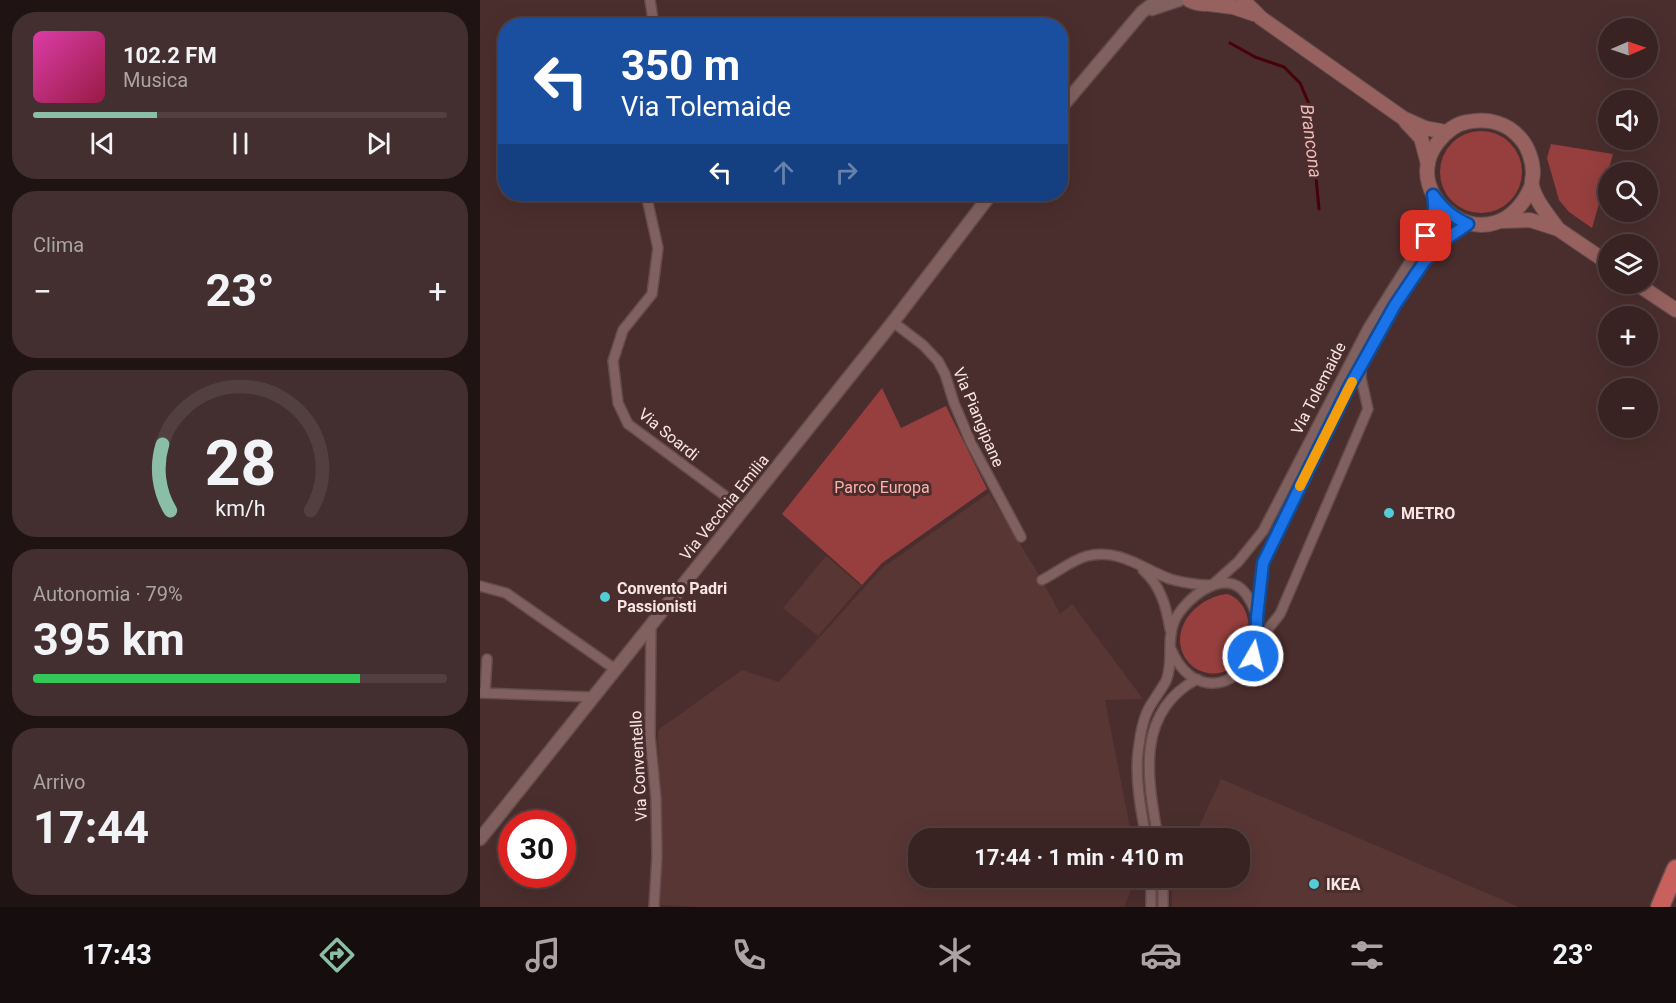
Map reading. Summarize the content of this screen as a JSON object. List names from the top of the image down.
{
  "streets": {
    "main road": ["Via Tolemaide"],
    "street": [
      "Via Piangipane",
      "Via Soardi",
      "Via Vecchia Emilia",
      "Via Conventello"
    ]
  },
  "crossings": [
    ["Via Piangipane", "Via Vecchia Emilia"],
    ["Via Soardi", "Via Vecchia Emilia"],
    ["Via Vecchia Emilia", "Via Conventello"]
  ],
  "water": ["Brancona"],
  "parks": ["Parco Europa"],
  "places": ["METRO", "Convento Padri Passionisti", "IKEA"],
  "north": "right",
  "page": {
    "map_buttons": ["+", "−"],
    "turn": ["350 m", "Via Tolemaide"],
    "song": ["102.2 FM", "Musica"],
    "tile": [
      "Clima",
      ["Autonomia · 79%", "395 km"],
      ["Arrivo", "17:44"]
    ],
    "heat": ["−", "23°", "+"],
    "limit": "30",
    "trip": "17:44 · 1 min · 410 m",
    "tabs": ["17:43", "23°"],
    "gauge": ["28", "km/h"]
  }
}
